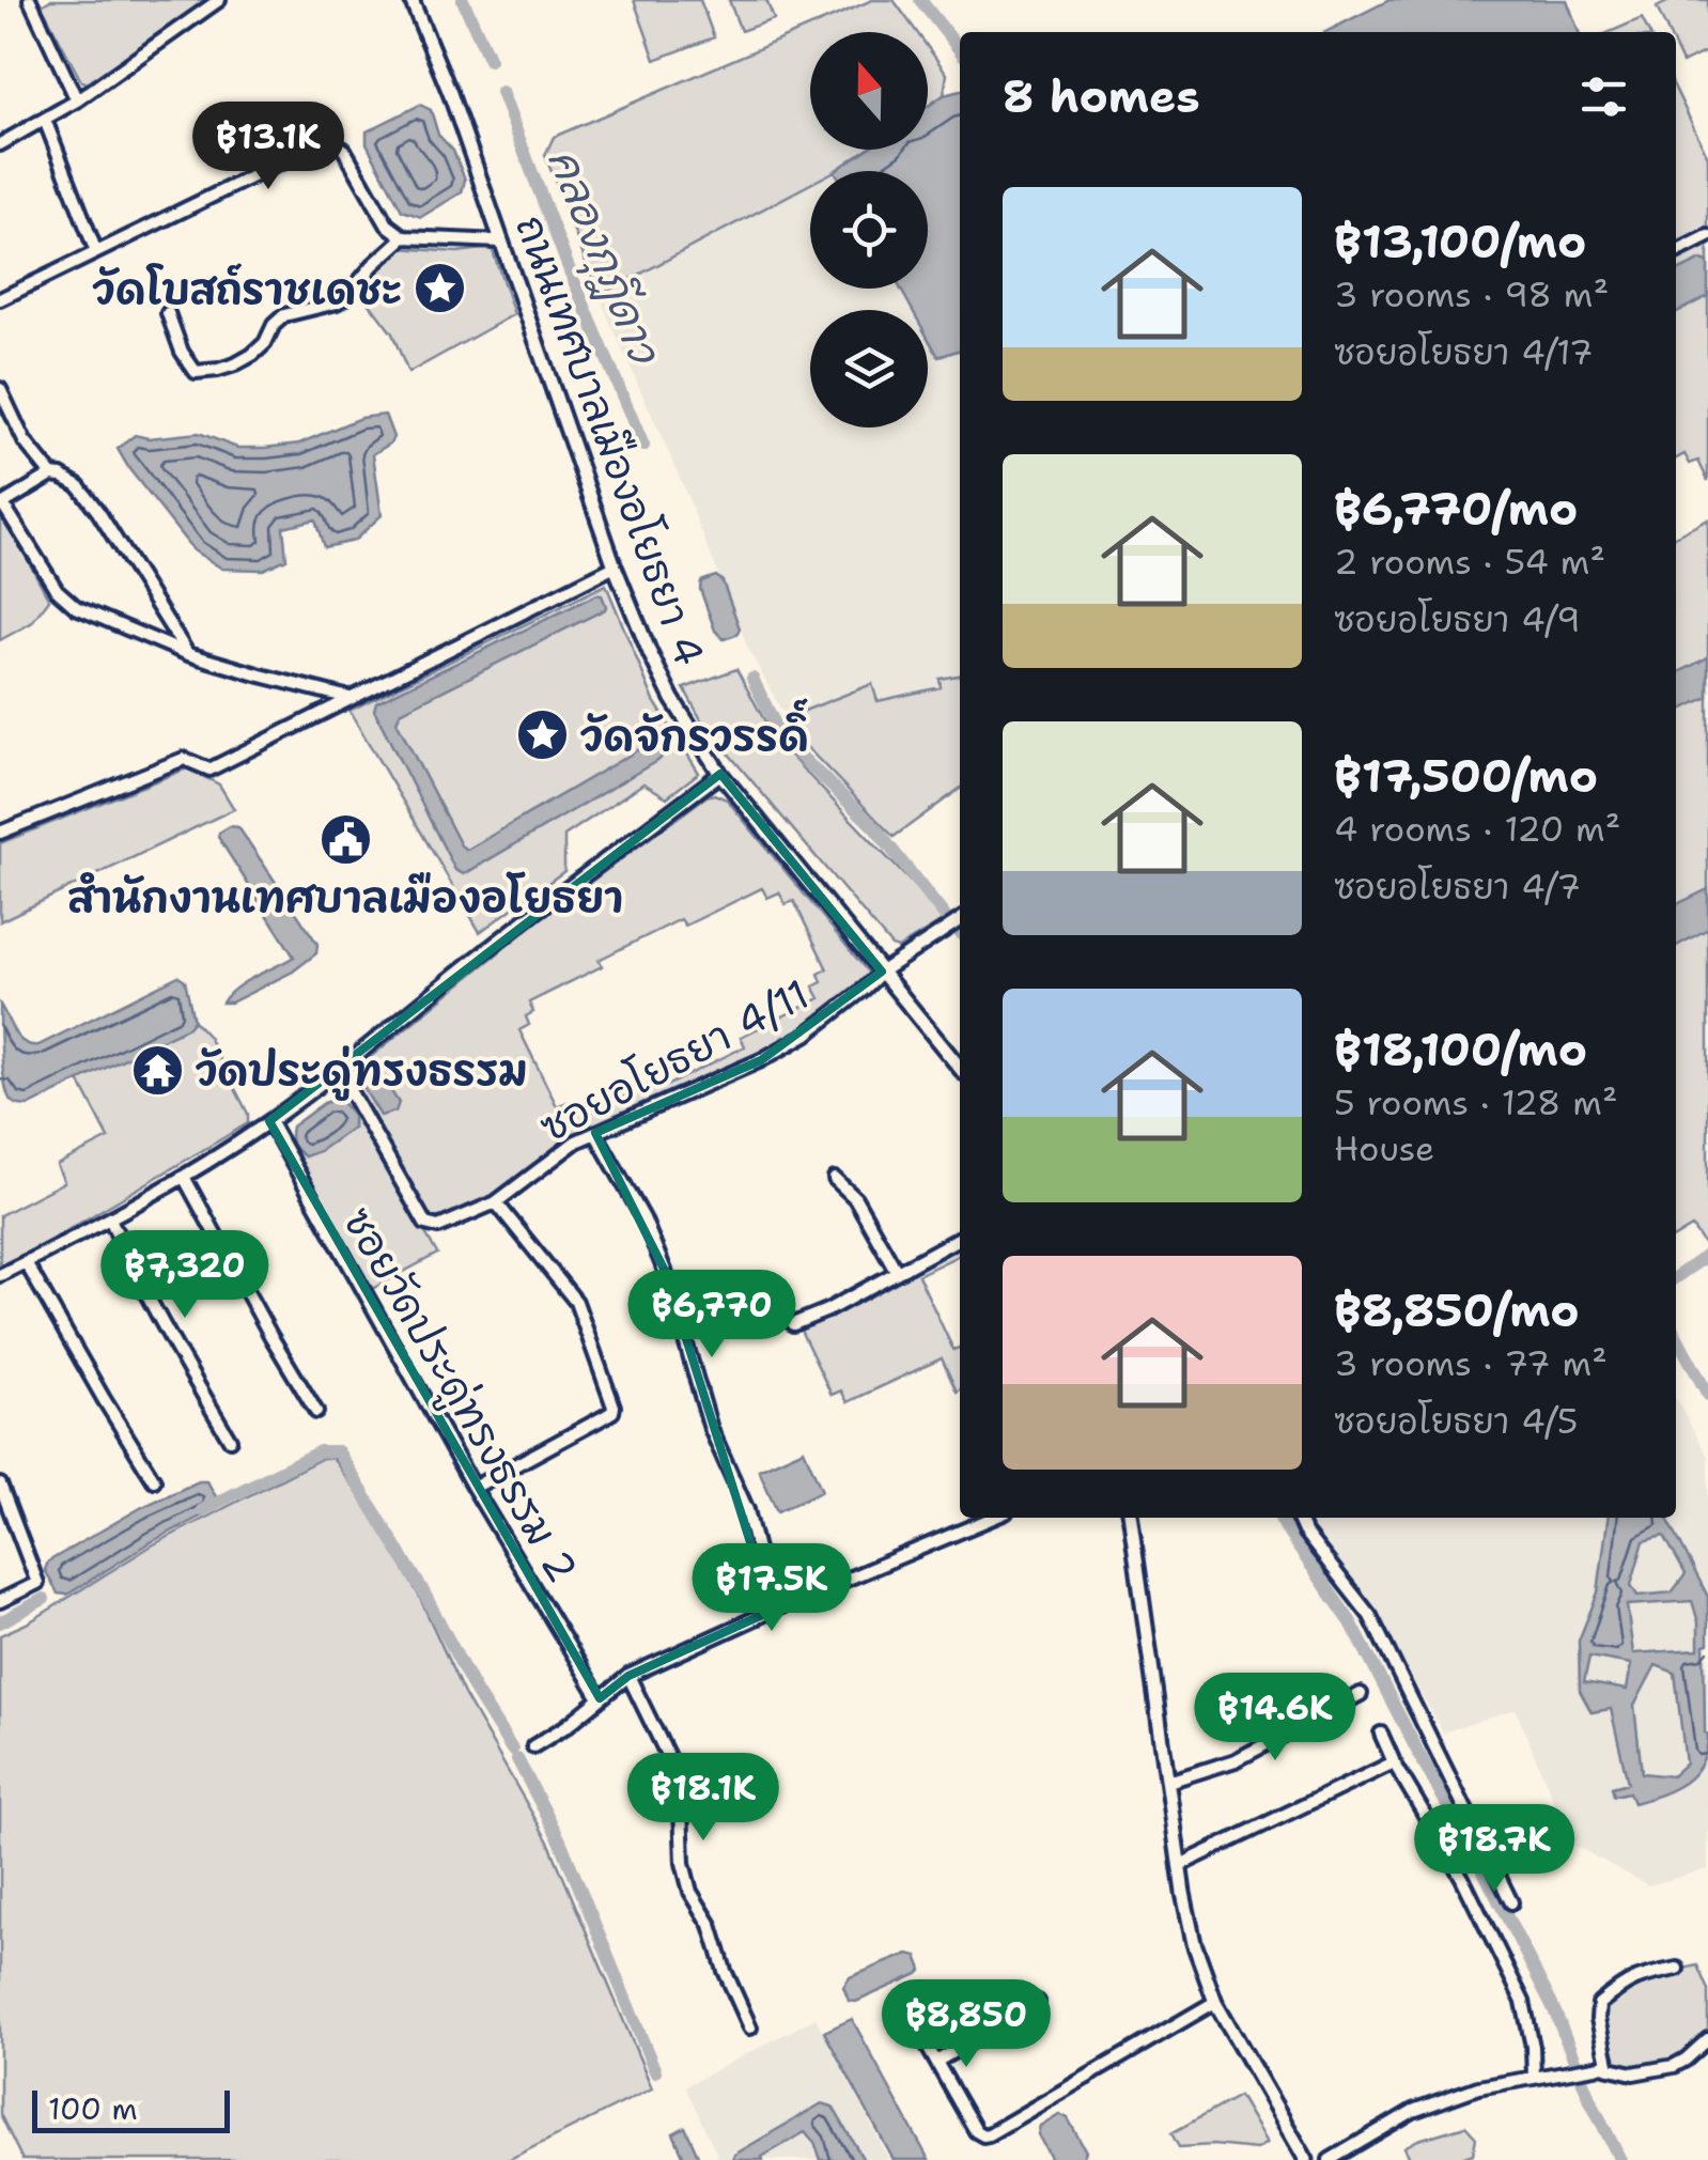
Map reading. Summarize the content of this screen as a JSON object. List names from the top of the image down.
{
  "streets": {
    "street": ["ถนนเทศบาลเมืองอโยธยา 4", "ซอยอโยธยา 4/11", "ซอยวัดประดู่ทรงธรรม 2"]
  },
  "crossings": [
    ["ถนนเทศบาลเมืองอโยธยา 4", "ซอยอโยธยา 4/11"]
  ],
  "water": ["คลองกุฎีดาว"],
  "places": {
    "place": ["วัดโบสถ์ราชเดชะ", "วัดจักรวรรดิ์"],
    "public building": ["สำนักงานเทศบาลเมืองอโยธยา"],
    "temple": ["วัดประดู่ทรงธรรม"]
  },
  "scale_bar": "100 m",
  "north": "top",
  "page": {
    "heading": "8 homes",
    "price": [
      "฿13.1K",
      "฿7,320",
      "฿6,770",
      "฿17.5K",
      "฿14.6K",
      "฿18.1K",
      "฿18.7K",
      "฿8,850"
    ],
    "list": [
      {
        "name": "฿13,100/mo",
        "note": "3 rooms · 98 m² · ซอยอโยธยา 4/17"
      },
      {
        "name": "฿6,770/mo",
        "note": "2 rooms · 54 m² · ซอยอโยธยา 4/9"
      },
      {
        "name": "฿17,500/mo",
        "note": "4 rooms · 120 m² · ซอยอโยธยา 4/7"
      },
      {
        "name": "฿18,100/mo",
        "note": "5 rooms · 128 m² · House"
      },
      {
        "name": "฿8,850/mo",
        "note": "3 rooms · 77 m² · ซอยอโยธยา 4/5"
      }
    ],
    "scale": "100 m"
  }
}
